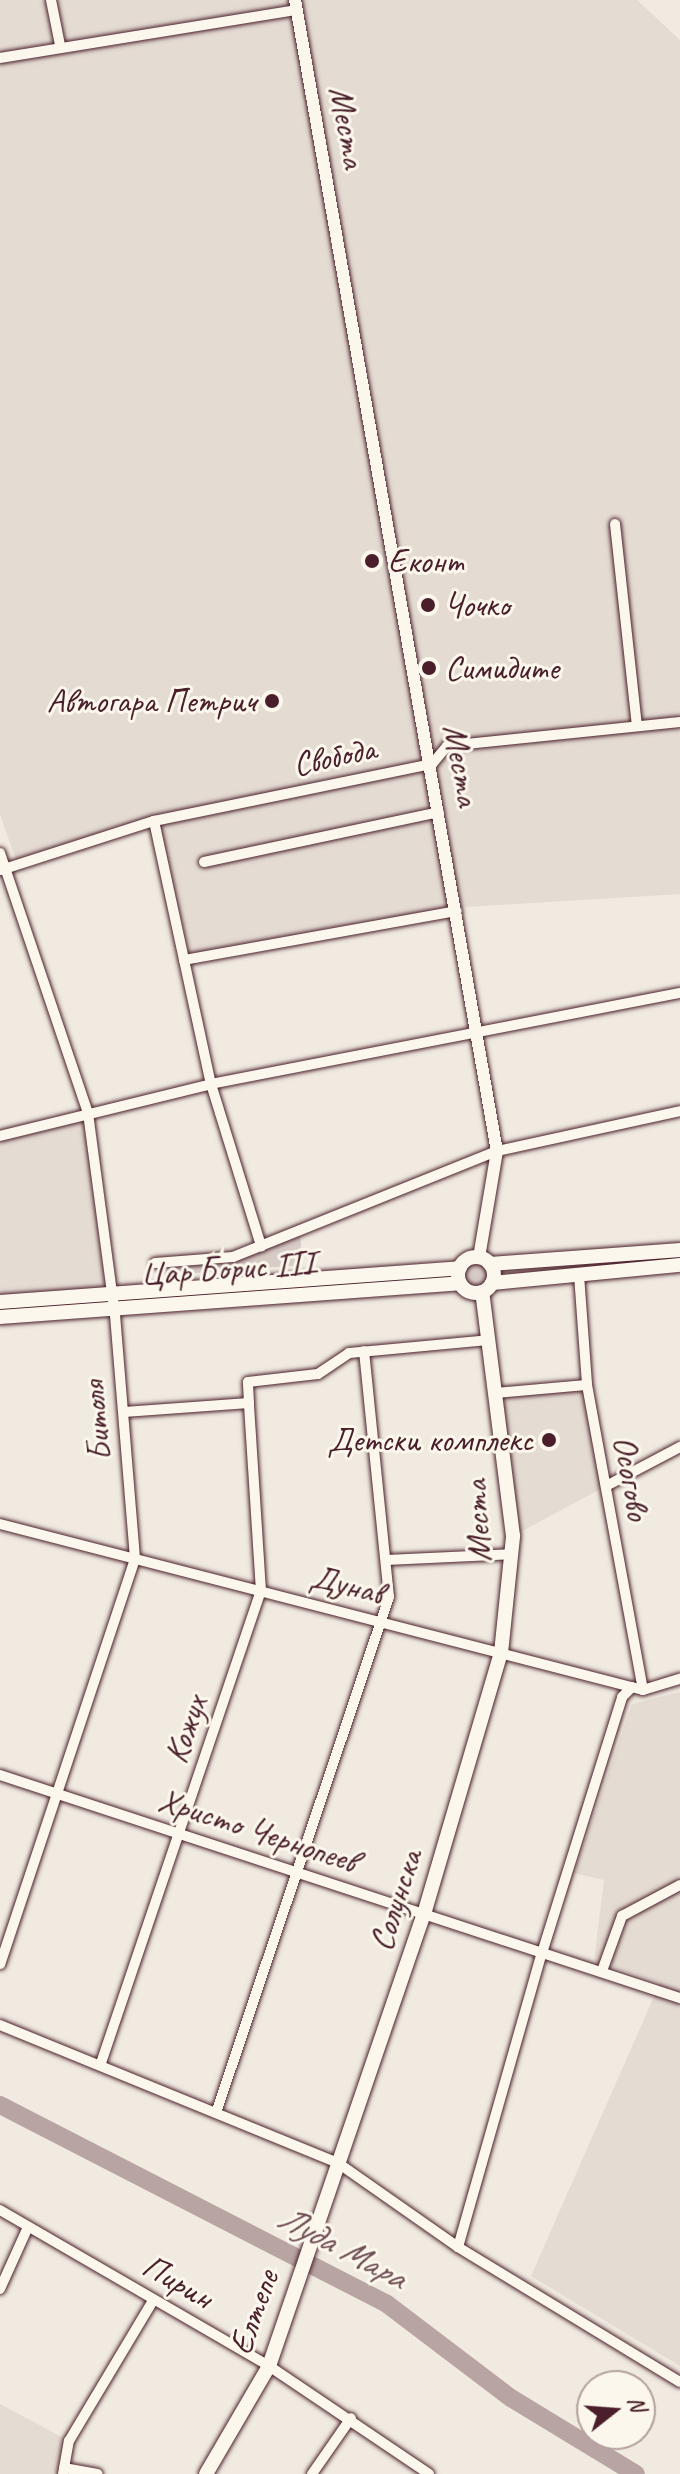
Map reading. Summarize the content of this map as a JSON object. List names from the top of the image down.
{
  "streets": {
    "main road": [
      "Места",
      "Цар Борис III",
      "Солунска",
      "Елтепе"
    ],
    "street": [
      "Свобода",
      "Битоля",
      "Осогово",
      "Дунав",
      "Кожух",
      "Христо Чернопеев",
      "Пирин"
    ]
  },
  "crossings": [
    ["Места", "Свобода"],
    ["Места", "Дунав"],
    ["Места", "Солунска"],
    ["Свобода", "Битоля"],
    ["Цар Борис III", "Битоля"],
    ["Битоля", "Дунав"],
    ["Битоля", "Христо Чернопеев"],
    ["Осогово", "Дунав"],
    ["Дунав", "Кожух"],
    ["Дунав", "Солунска"],
    ["Кожух", "Христо Чернопеев"],
    ["Христо Чернопеев", "Солунска"],
    ["Солунска", "Елтепе"],
    ["Пирин", "Елтепе"]
  ],
  "water": ["Луда Мара"],
  "places": [
    "Еконт",
    "Чочко",
    "Симидите",
    "Автогара Петрич",
    "Детски комплекс"
  ],
  "north": "right"
}
